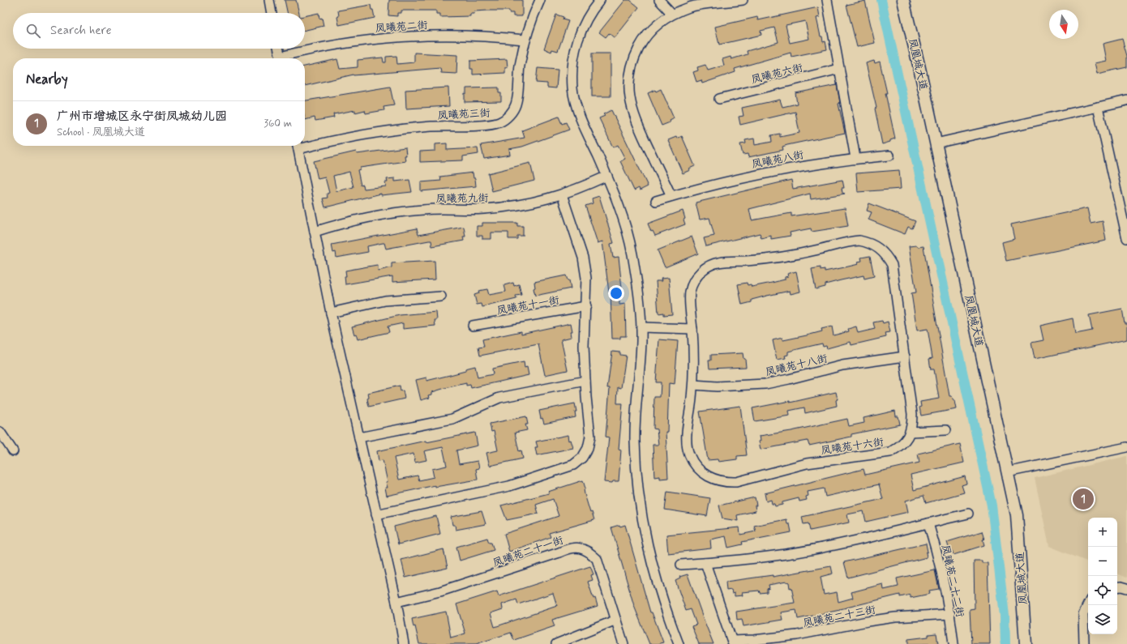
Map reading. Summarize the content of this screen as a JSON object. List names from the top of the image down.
{
  "streets": {
    "main road": ["凤凰城大道"],
    "street": [
      "凤曦苑二街",
      "凤曦苑六街",
      "凤曦苑三街",
      "凤曦苑八街",
      "凤曦苑九街",
      "凤曦苑十一街",
      "凤曦苑十八街",
      "凤曦苑十六街",
      "凤曦苑二十一街",
      "凤曦苑二十二街",
      "凤曦苑二十三街"
    ]
  },
  "crossings": [
    ["凤曦苑二街", "凤曦苑三街"],
    ["凤曦苑十八街", "凤曦苑十六街"],
    ["凤曦苑二十二街", "凤曦苑二十三街"]
  ],
  "north": "bottom",
  "page": {
    "search": "Search here",
    "heading": "Nearby",
    "list": [
      {
        "mark": "1",
        "name": "广州市增城区永宁街凤城幼儿园",
        "note": "School · 凤凰城大道",
        "value": "360 m"
      }
    ],
    "pins": "1",
    "map_buttons": ["+", "−"]
  }
}
